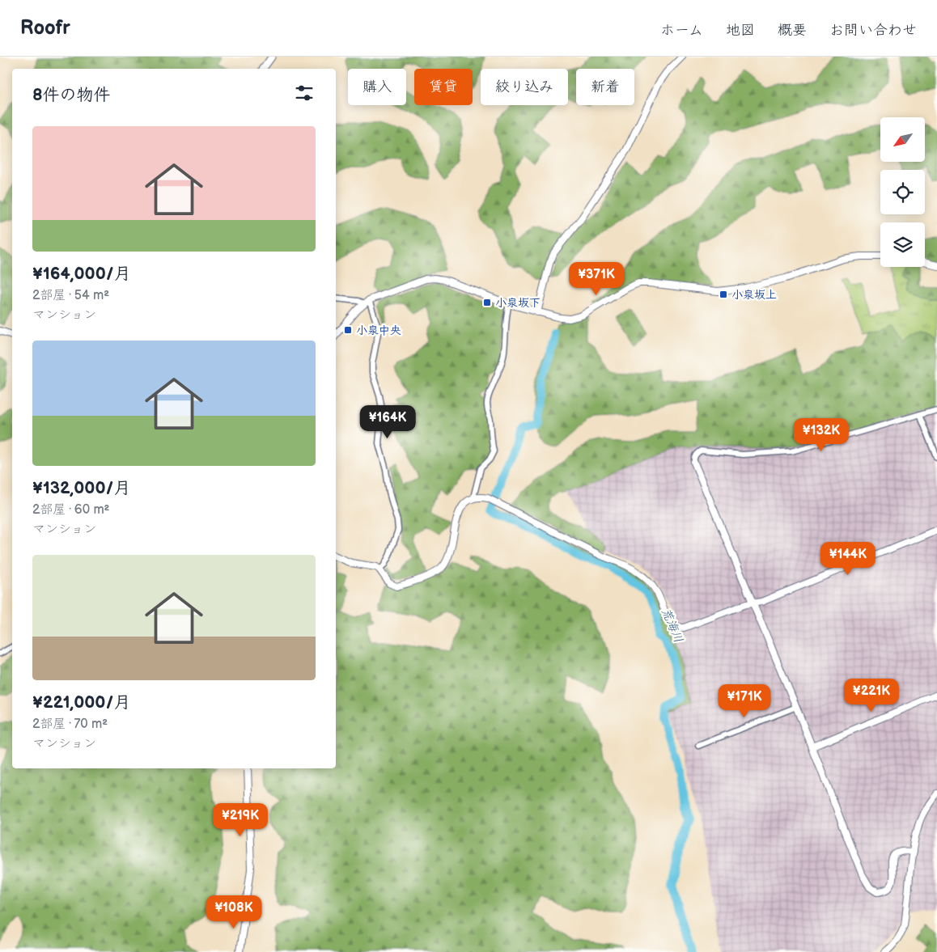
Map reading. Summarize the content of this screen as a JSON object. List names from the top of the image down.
{
  "water": ["荒海川"],
  "places": {
    "transit": ["小泉坂上", "小泉坂下", "小泉中央"]
  },
  "north": "bottom left",
  "page": {
    "header": "Roofr",
    "nav": [
      "ホーム",
      "地図",
      "概要",
      "お問い合わせ"
    ],
    "chip": [
      "購入",
      "賃貸",
      "絞り込み",
      "新着"
    ],
    "heading": "8件の物件",
    "list": [
      {
        "name": "¥164,000/月",
        "note": "2部屋 · 54 m² · マンション"
      },
      {
        "name": "¥132,000/月",
        "note": "2部屋 · 60 m² · マンション"
      },
      {
        "name": "¥221,000/月",
        "note": "2部屋 · 70 m² · マンション"
      }
    ],
    "price": [
      "¥371K",
      "¥164K",
      "¥132K",
      "¥144K",
      "¥221K",
      "¥171K",
      "¥219K",
      "¥108K"
    ]
  }
}
